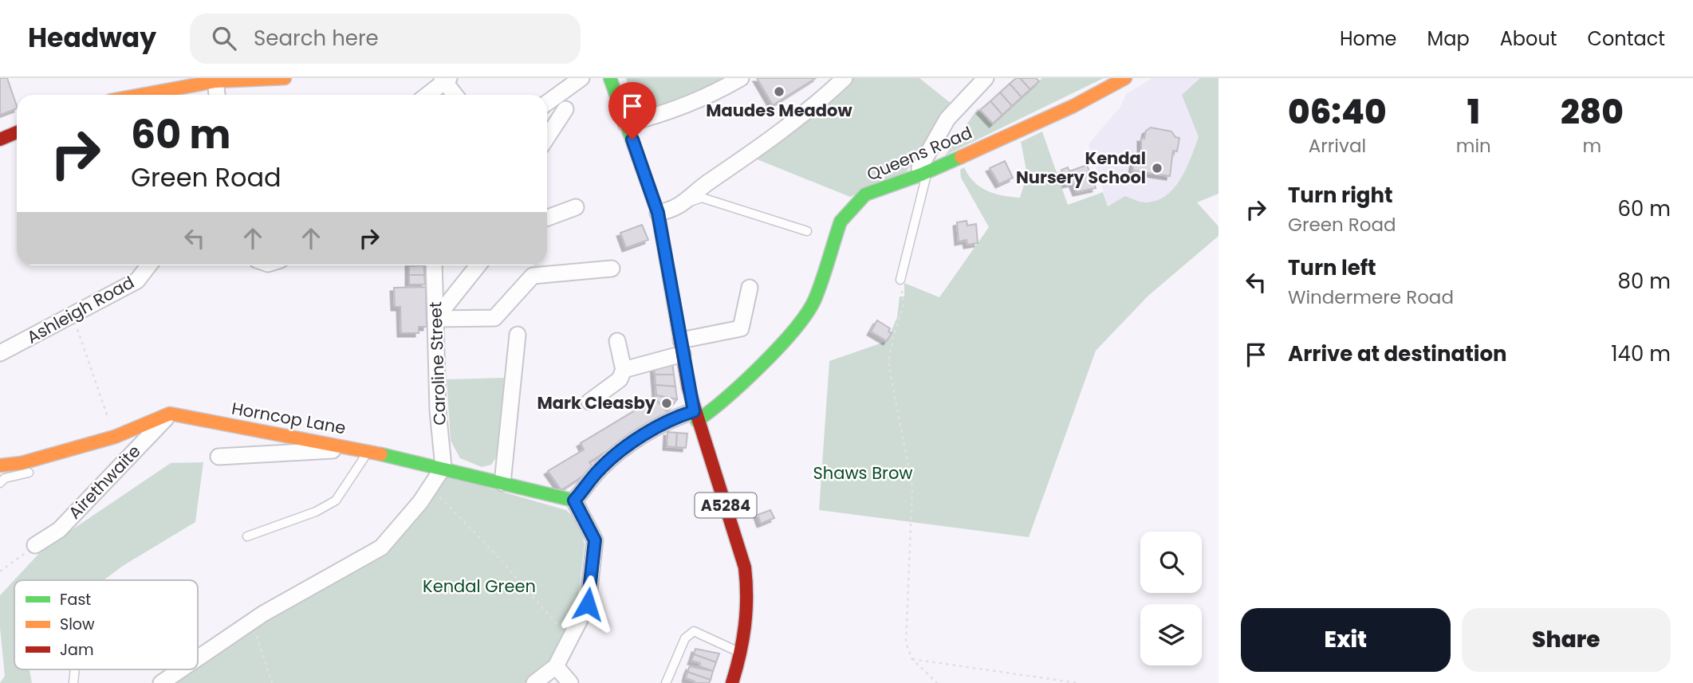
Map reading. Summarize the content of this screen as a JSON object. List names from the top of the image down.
{
  "streets": {
    "main road": ["Queens Road", "Horncop Lane", "A5284"],
    "street": ["Ashleigh Road", "Caroline Street", "Airethwaite"]
  },
  "crossings": [
    ["Queens Road", "A5284"],
    ["Caroline Street", "Horncop Lane"],
    ["Horncop Lane", "Airethwaite"]
  ],
  "parks": ["Shaws Brow", "Kendal Green"],
  "places": ["Maudes Meadow", "Kendal Nursery School", "Mark Cleasby"],
  "legend": ["Fast", "Slow", "Jam"],
  "page": {
    "header": "Headway",
    "search": "Search here",
    "nav": [
      "Home",
      "Map",
      "About",
      "Contact"
    ],
    "eta": [
      "06:40",
      "Arrival",
      "1",
      "min",
      "280",
      "m"
    ],
    "turn": ["60 m", "Green Road"],
    "list": [
      {
        "name": "Turn right",
        "note": "Green Road",
        "value": "60 m"
      },
      {
        "name": "Turn left",
        "note": "Windermere Road",
        "value": "80 m"
      },
      {
        "name": "Arrive at destination",
        "value": "140 m"
      }
    ],
    "buttons": ["Exit", "Share"]
  }
}
